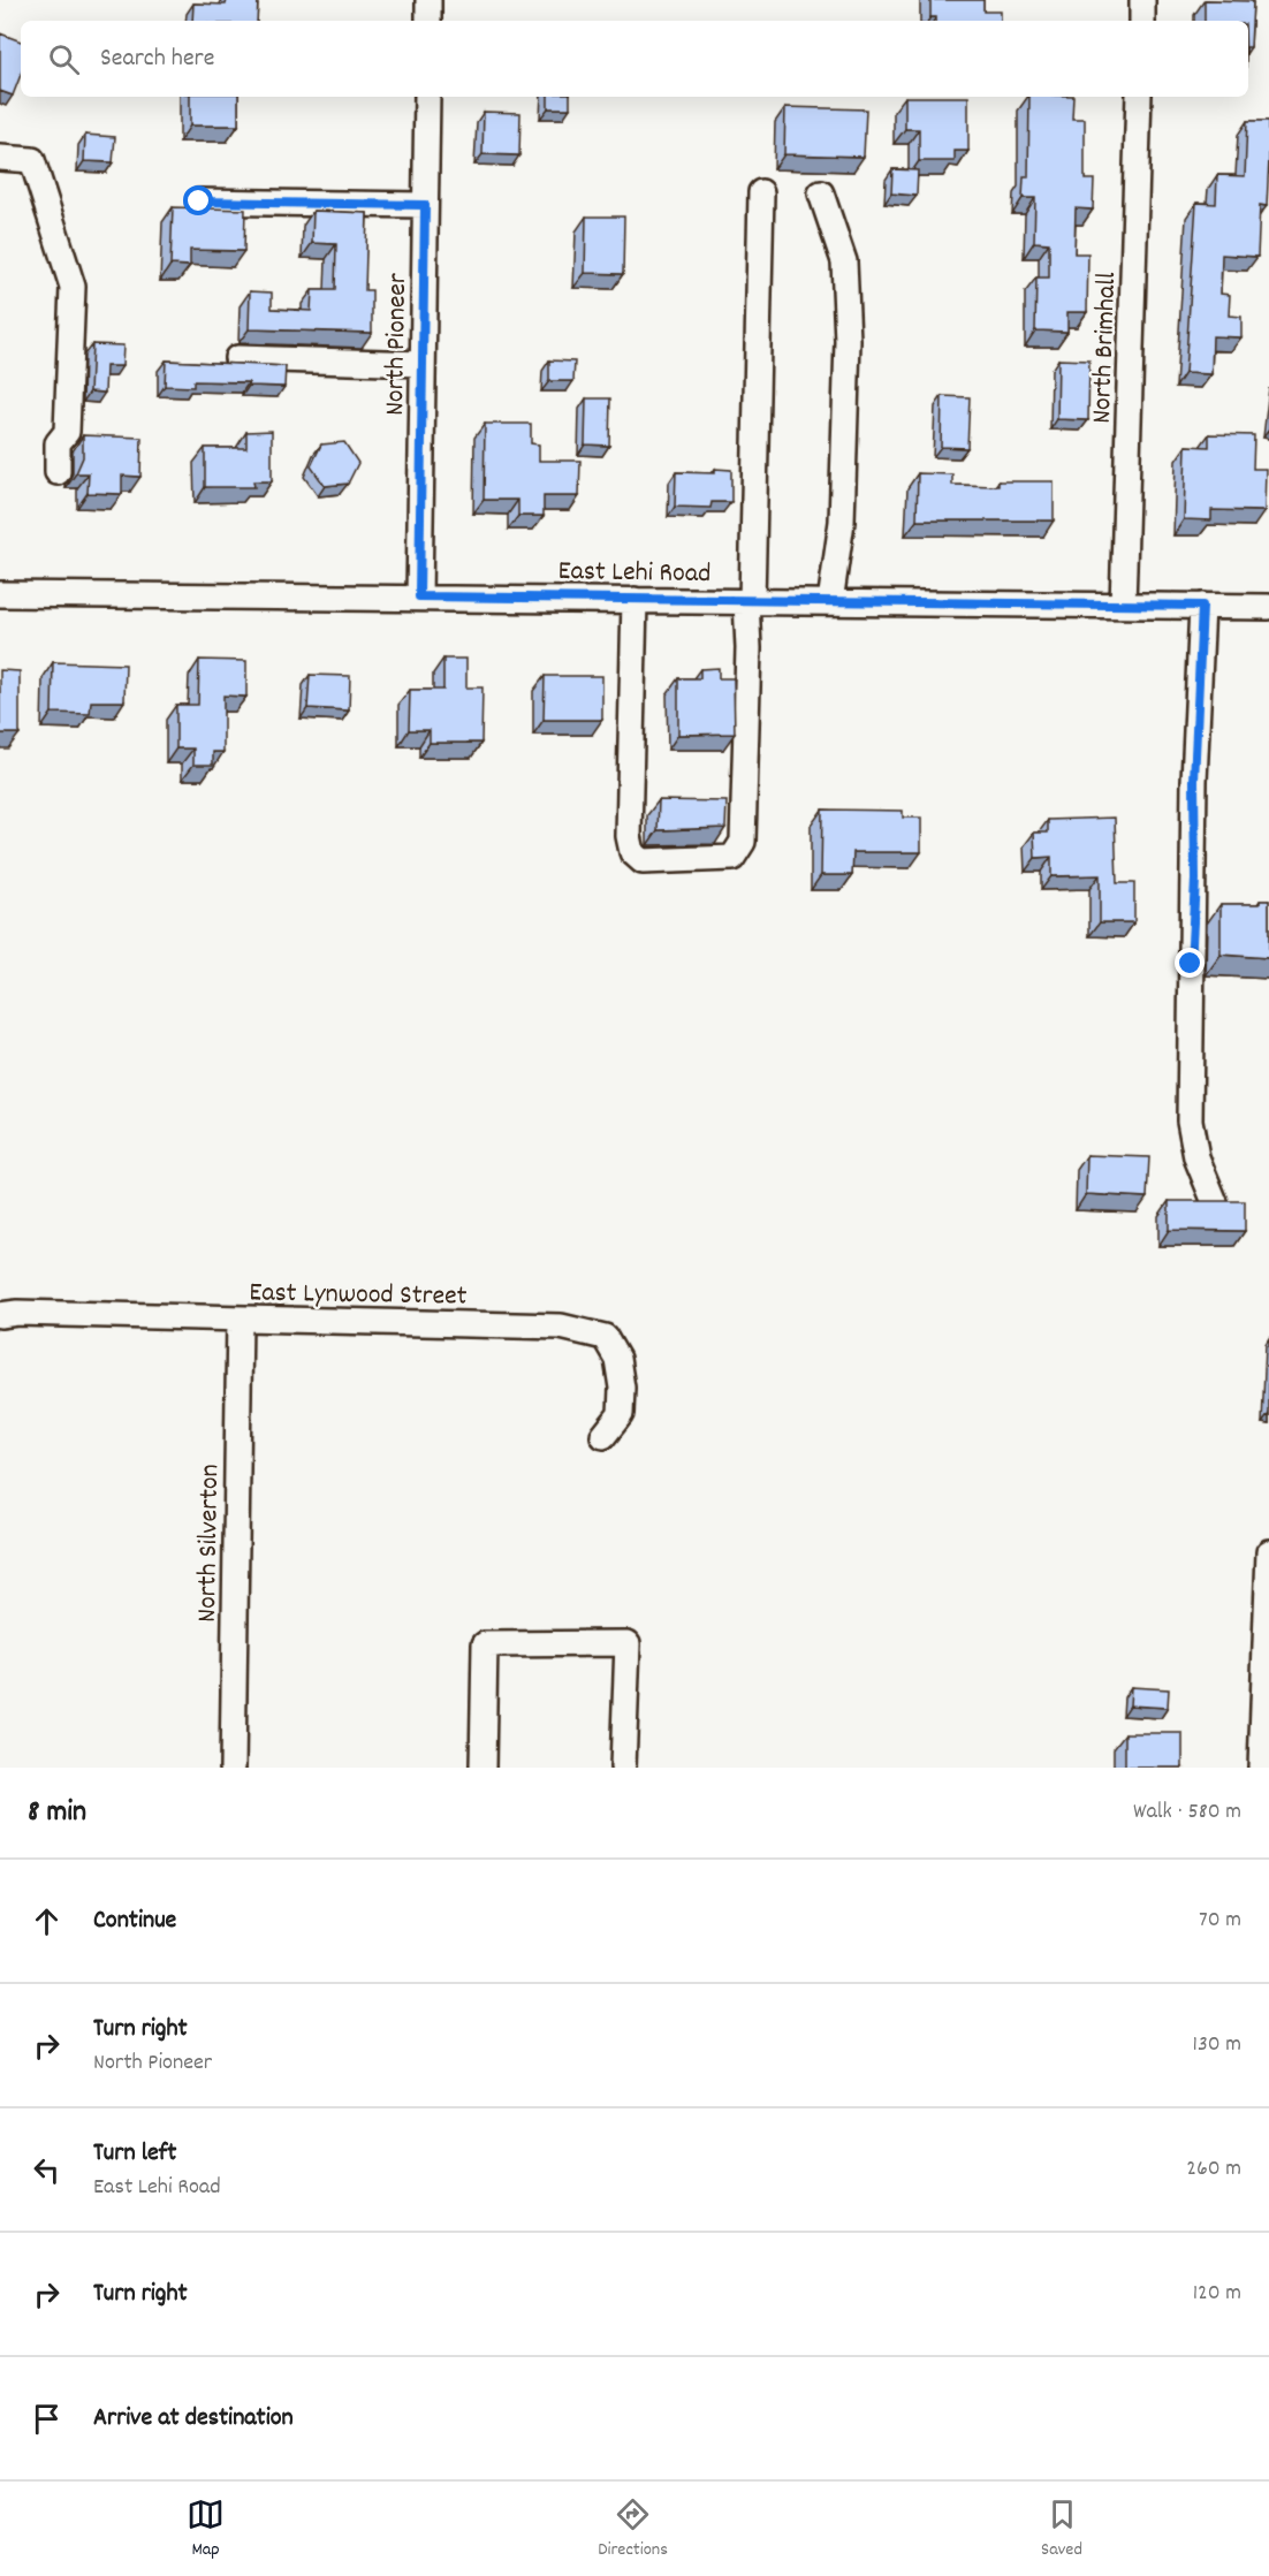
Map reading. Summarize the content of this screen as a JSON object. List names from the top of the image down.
{
  "streets": {
    "street": [
      "North Pioneer",
      "North Brimhall",
      "East Lehi Road",
      "East Lynwood Street",
      "North Silverton"
    ]
  },
  "crossings": [
    ["North Pioneer", "East Lehi Road"],
    ["North Brimhall", "East Lehi Road"],
    ["East Lynwood Street", "North Silverton"]
  ],
  "page": {
    "search": "Search here",
    "heading": ["8 min", "Walk · 580 m"],
    "list": [
      ["Continue", "70 m"],
      ["Turn right", "North Pioneer", "130 m"],
      ["Turn left", "East Lehi Road", "260 m"],
      ["Turn right", "120 m"],
      "Arrive at destination"
    ],
    "nav": ["Map", "Directions", "Saved"]
  }
}
